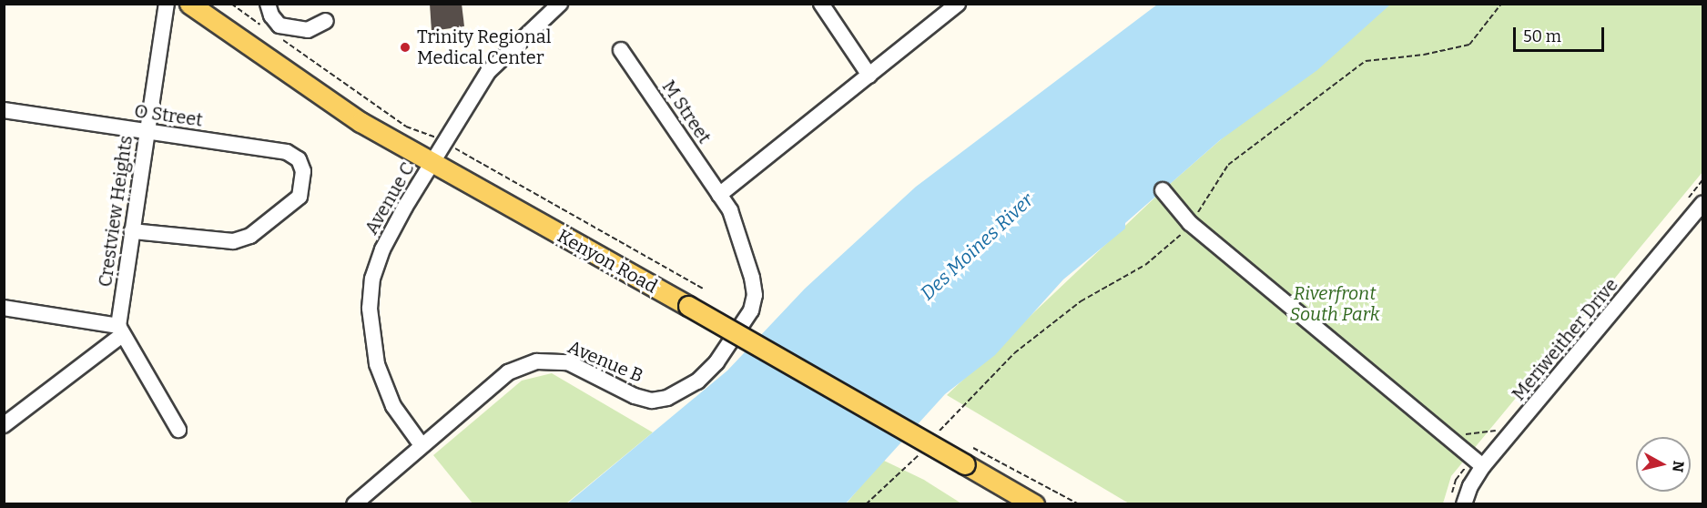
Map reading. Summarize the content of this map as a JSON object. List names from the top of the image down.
{
  "streets": {
    "main road": ["Kenyon Road"],
    "street": [
      "M Street",
      "O Street",
      "Avenue C",
      "Crestview Heights",
      "Meriweither Drive",
      "Avenue B"
    ]
  },
  "crossings": [
    ["M Street", "Avenue B"],
    ["O Street", "Crestview Heights"],
    ["Avenue C", "Kenyon Road"],
    ["Avenue C", "Avenue B"]
  ],
  "water": ["Des Moines River"],
  "parks": ["Riverfront South Park"],
  "places": ["Trinity Regional Medical Center"],
  "scale_bar": "50 m",
  "north": "right"
}
